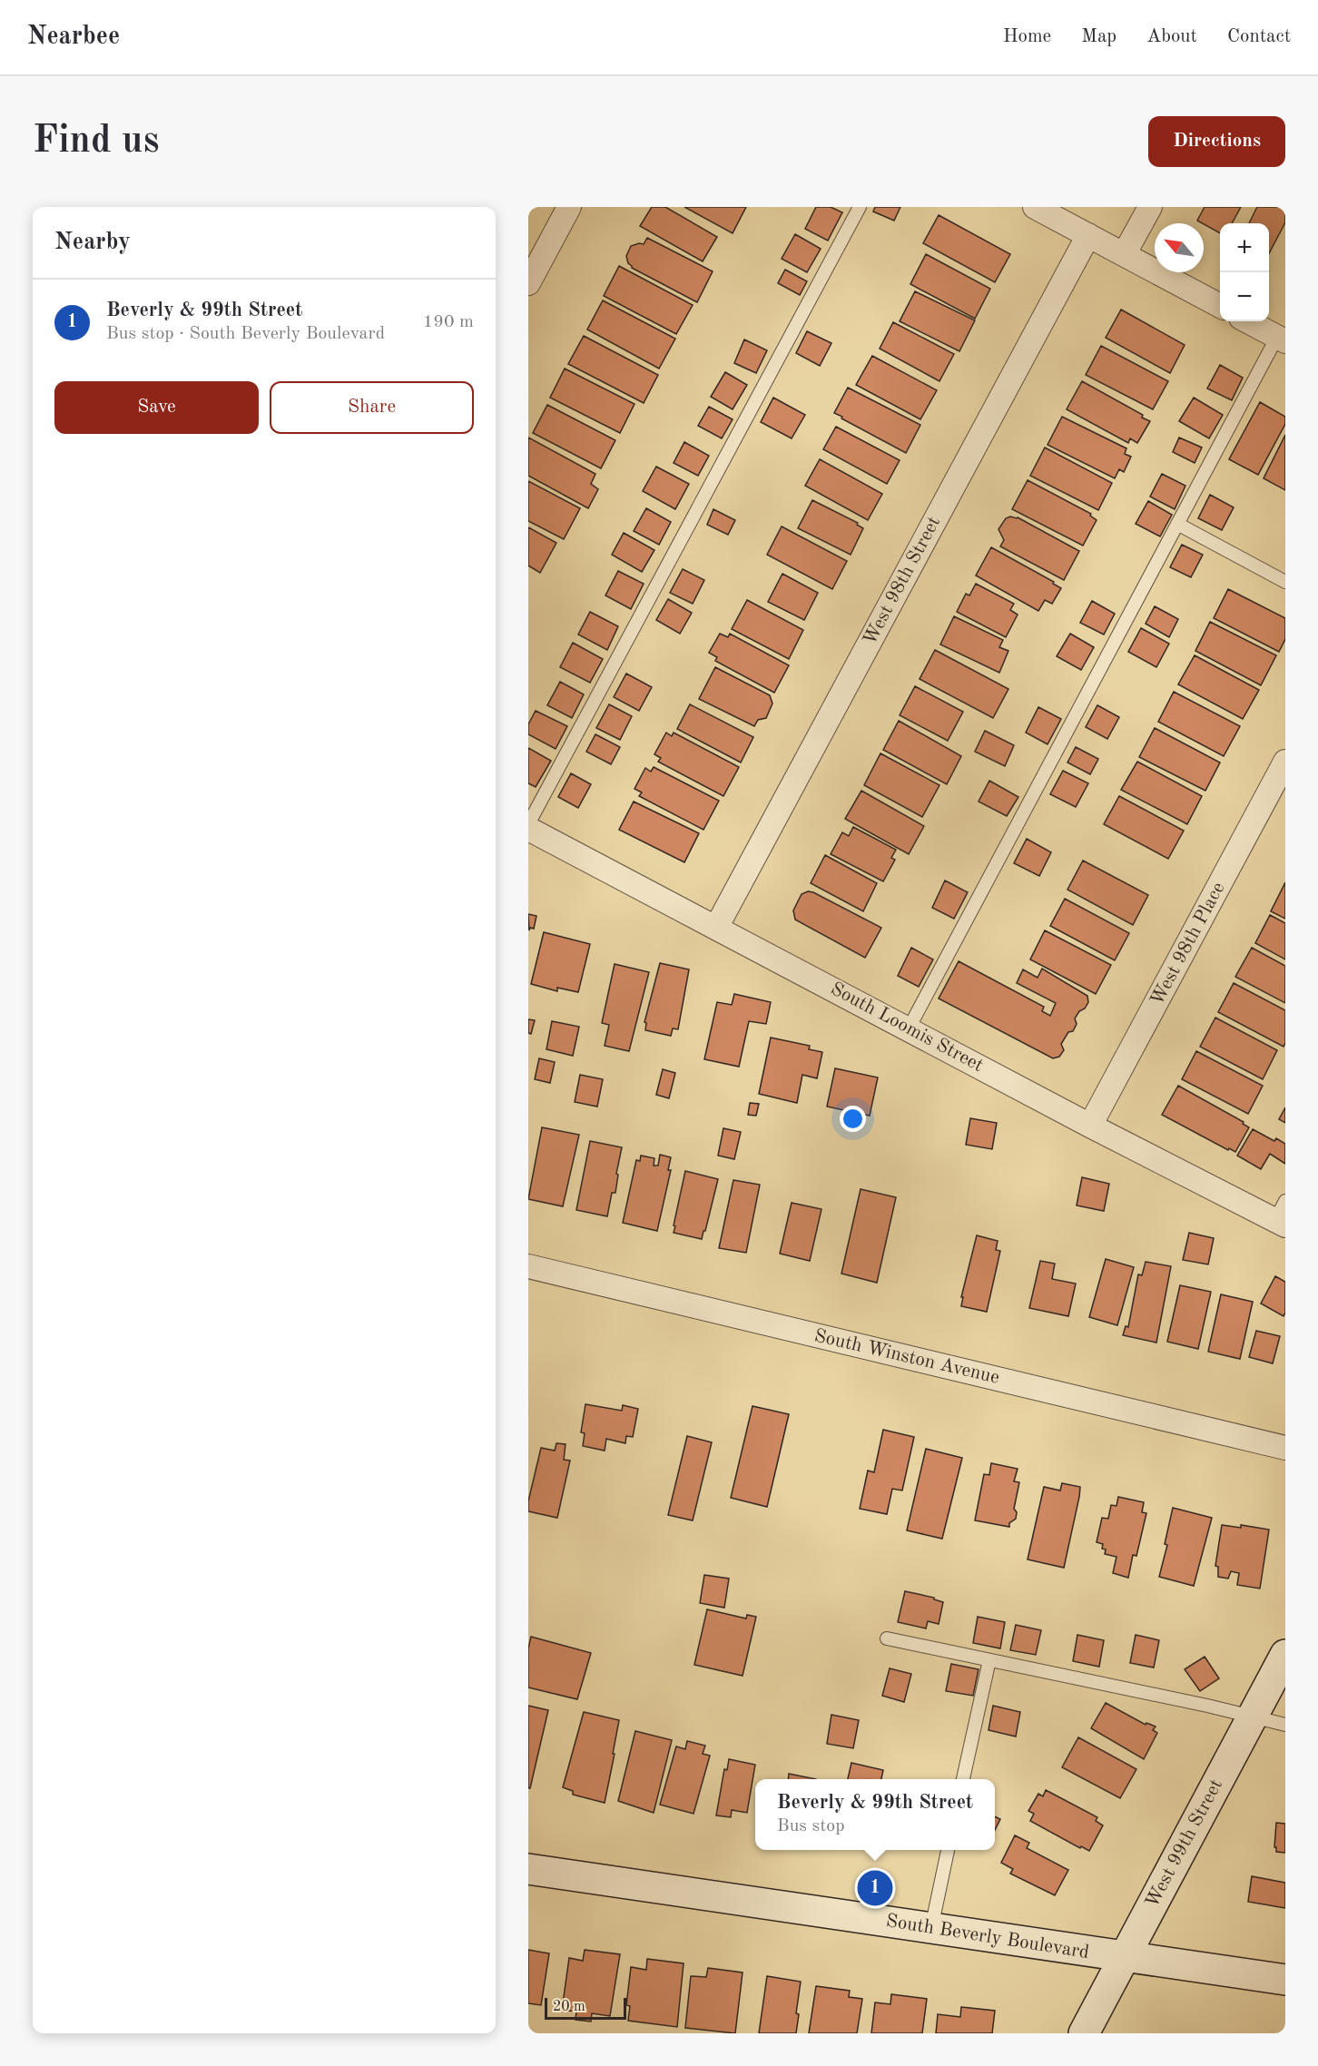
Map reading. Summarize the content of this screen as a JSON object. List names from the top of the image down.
{
  "streets": {
    "main road": ["West 99th Street", "South Beverly Boulevard"],
    "street": [
      "West 98th Street",
      "West 98th Place",
      "South Loomis Street",
      "South Winston Avenue"
    ]
  },
  "crossings": [
    ["West 98th Street", "South Loomis Street"],
    ["West 98th Place", "South Loomis Street"],
    ["West 99th Street", "South Beverly Boulevard"]
  ],
  "scale_bar": "20 m",
  "north": "top left",
  "page": {
    "header": "Nearbee",
    "nav": [
      "Home",
      "Map",
      "About",
      "Contact"
    ],
    "buttons": [
      "Directions",
      ["Save", "Share"]
    ],
    "title": "Find us",
    "heading": "Nearby",
    "map_buttons": ["+", "−"],
    "list": [
      {
        "mark": "1",
        "name": "Beverly & 99th Street",
        "note": "Bus stop · South Beverly Boulevard",
        "value": "190 m"
      }
    ],
    "popup": ["Beverly & 99th Street", "Bus stop"],
    "pins": "1",
    "scale": "20 m"
  }
}
